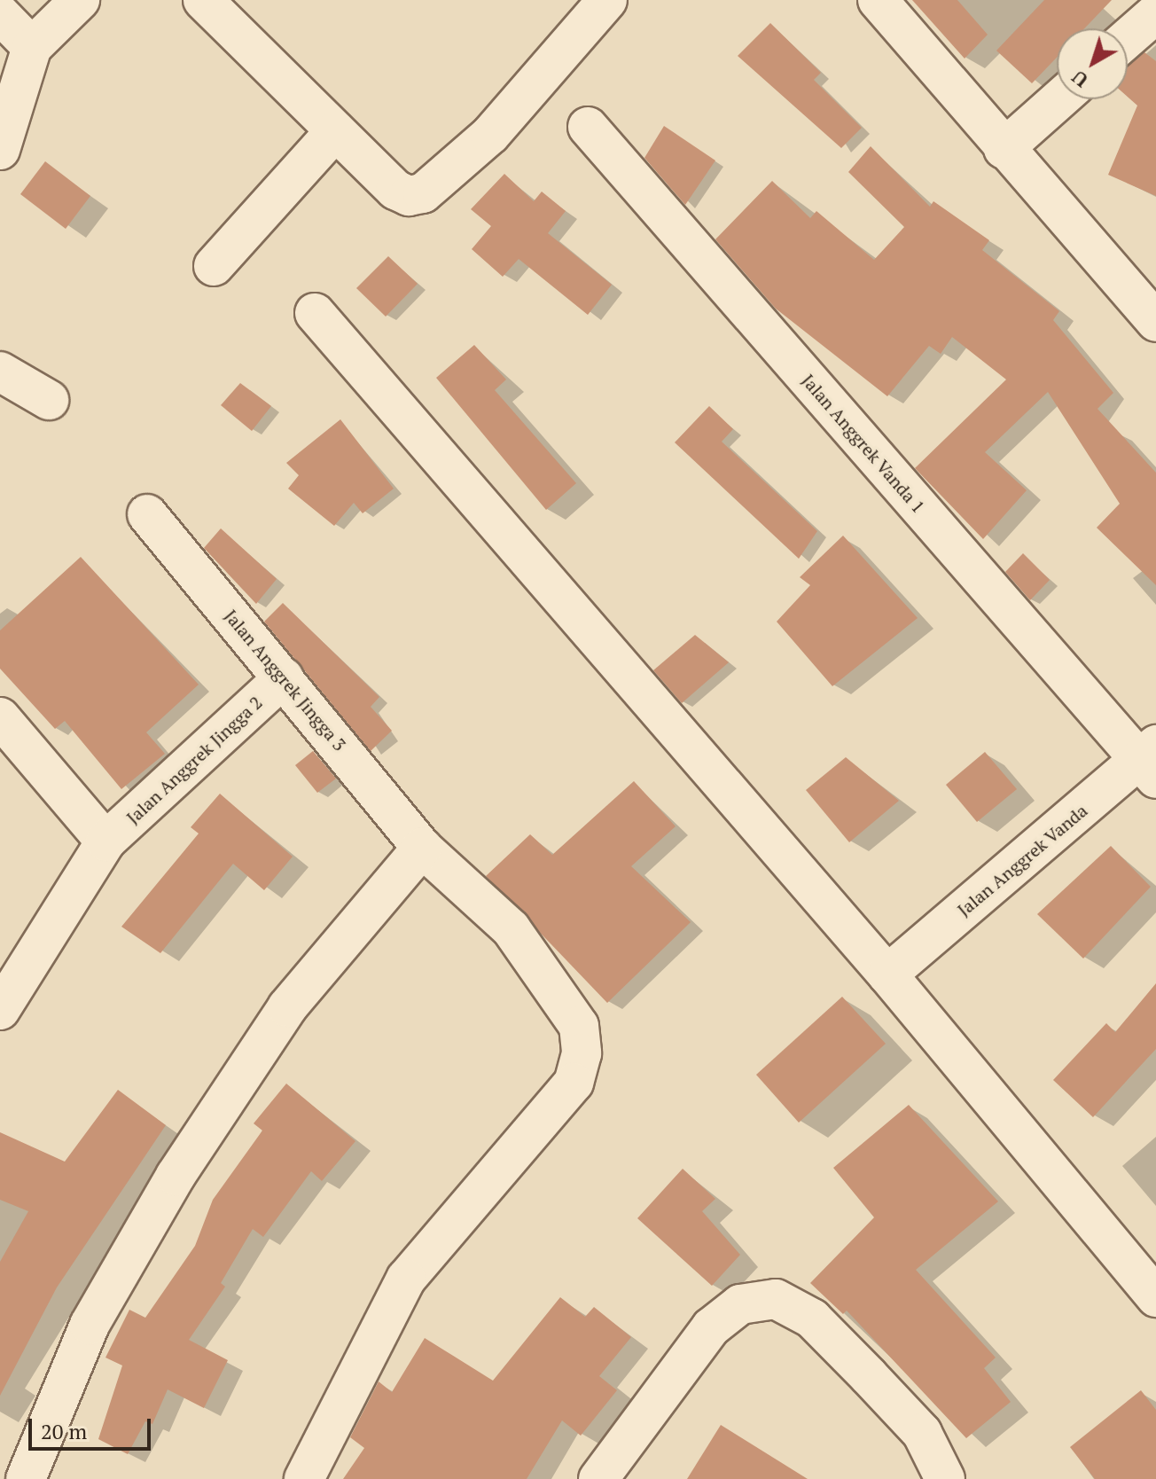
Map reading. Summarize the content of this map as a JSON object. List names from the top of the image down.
{
  "streets": {
    "street": [
      "Jalan Anggrek Vanda 1",
      "Jalan Anggrek Jingga 3",
      "Jalan Anggrek Jingga 2",
      "Jalan Anggrek Vanda"
    ]
  },
  "crossings": [
    ["Jalan Anggrek Vanda 1", "Jalan Anggrek Vanda"],
    ["Jalan Anggrek Jingga 3", "Jalan Anggrek Jingga 2"]
  ],
  "scale_bar": "20 m",
  "north": "bottom left"
}
